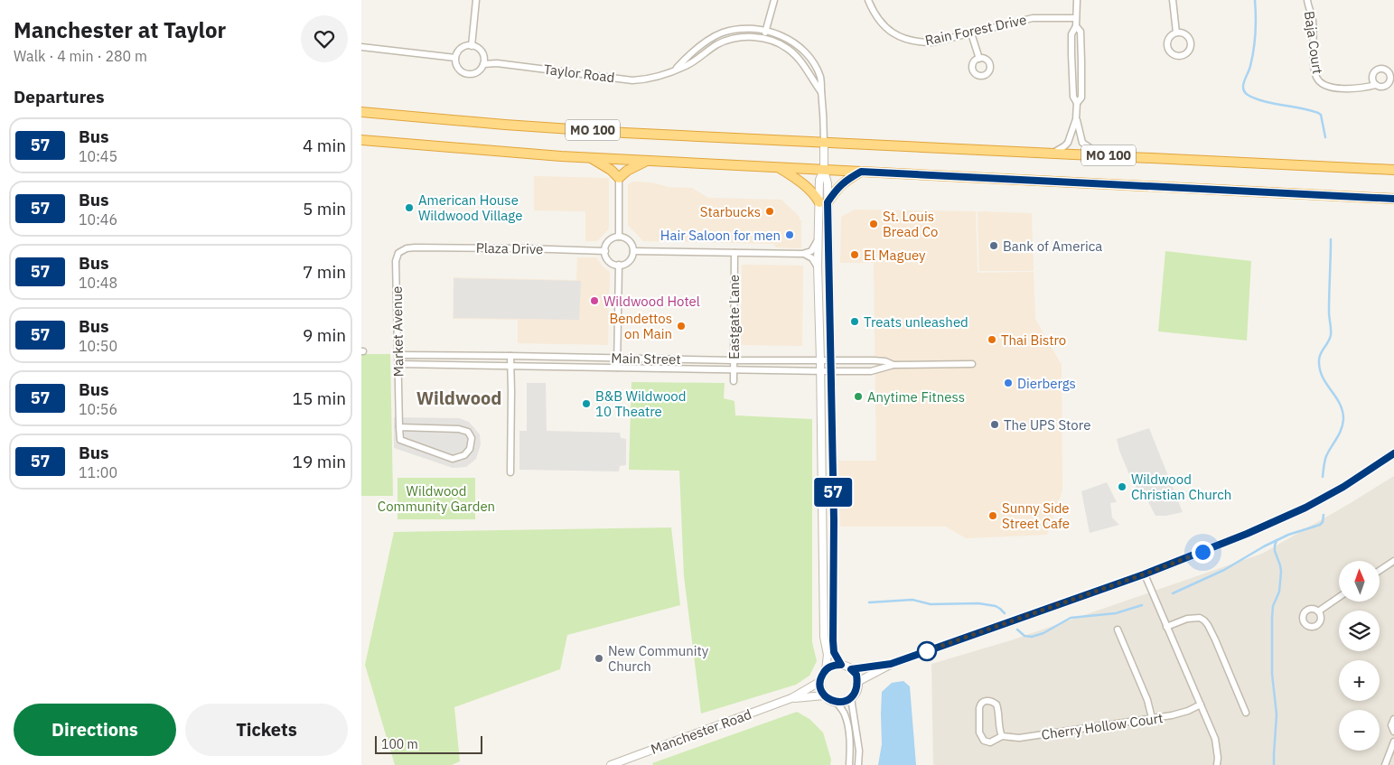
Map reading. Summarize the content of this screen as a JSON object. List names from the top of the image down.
{
  "streets": {
    "highway": ["MO 100"],
    "street": [
      "Rain Forest Drive",
      "Baja Court",
      "Taylor Road",
      "Plaza Drive",
      "Eastgate Lane",
      "Market Avenue",
      "Main Street",
      "Cherry Hollow Court",
      "Manchester Road"
    ]
  },
  "crossings": [
    ["Taylor Road", "MO 100"],
    ["Taylor Road", "Main Street"],
    ["Taylor Road", "Manchester Road"],
    ["Plaza Drive", "Market Avenue"],
    ["Eastgate Lane", "Main Street"],
    ["Market Avenue", "Main Street"]
  ],
  "districts": ["Wildwood"],
  "parks": ["Wildwood Community Garden"],
  "places": [
    "American House Wildwood Village",
    "Starbucks",
    "St. Louis Bread Co",
    "Hair Saloon for men",
    "Bank of America",
    "El Maguey",
    "Wildwood Hotel",
    "Treats unleashed",
    "Bendettos on Main",
    "Thai Bistro",
    "Dierbergs",
    "Anytime Fitness",
    "B&B Wildwood 10 Theatre",
    "The UPS Store",
    "Wildwood Christian Church",
    "Sunny Side Street Cafe",
    "New Community Church"
  ],
  "lines": ["bus line 57"],
  "scale_bar": "100 m",
  "north": "top",
  "page": {
    "heading": [
      ["Manchester at Taylor", "Walk · 4 min · 280 m"],
      "Departures"
    ],
    "on_map": "57",
    "list": [
      {
        "mark": "57",
        "name": "Bus",
        "note": "10:45",
        "value": "4 min"
      },
      {
        "mark": "57",
        "name": "Bus",
        "note": "10:46",
        "value": "5 min"
      },
      {
        "mark": "57",
        "name": "Bus",
        "note": "10:48",
        "value": "7 min"
      },
      {
        "mark": "57",
        "name": "Bus",
        "note": "10:50",
        "value": "9 min"
      },
      {
        "mark": "57",
        "name": "Bus",
        "note": "10:56",
        "value": "15 min"
      },
      {
        "mark": "57",
        "name": "Bus",
        "note": "11:00",
        "value": "19 min"
      }
    ],
    "map_buttons": ["+", "−"],
    "buttons": ["Directions", "Tickets"],
    "scale": "100 m"
  }
}
